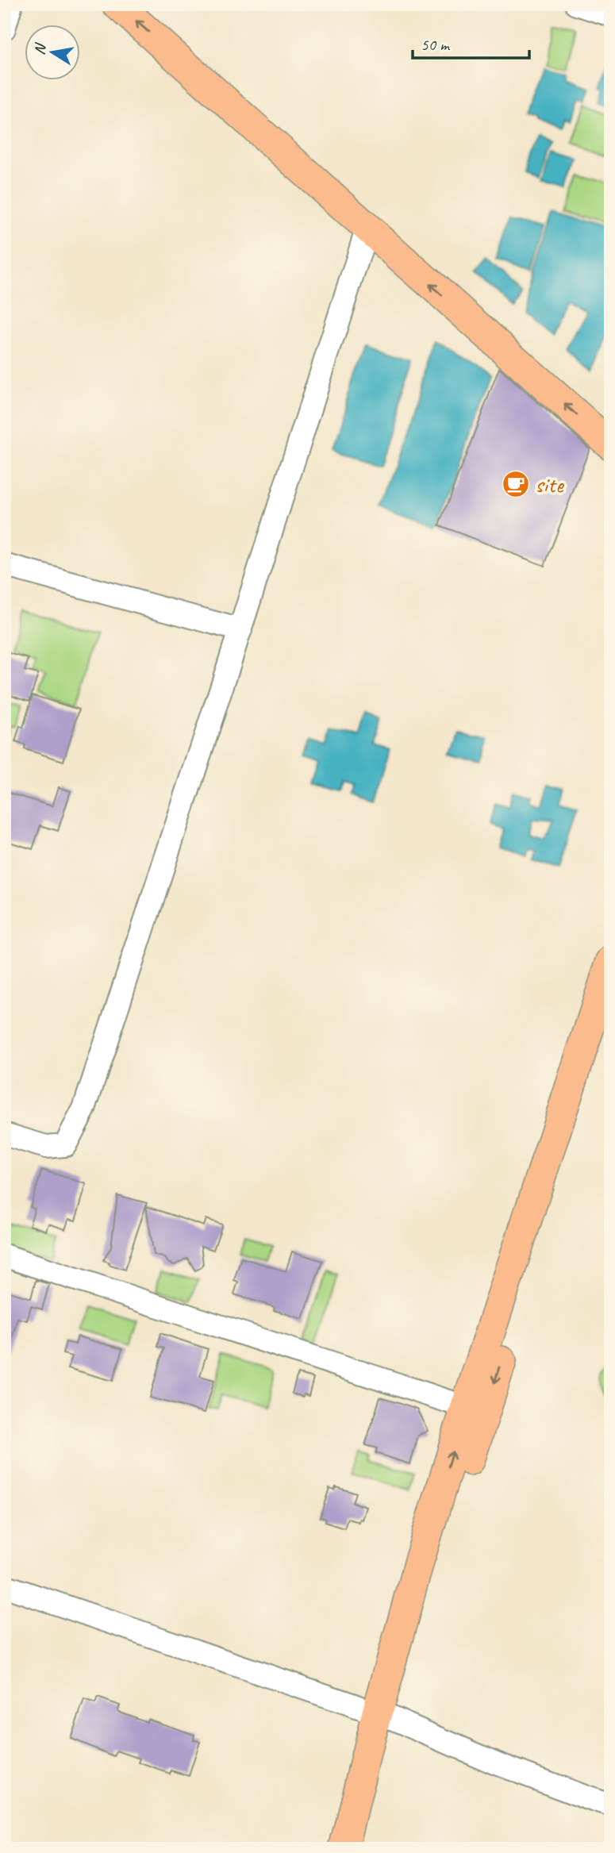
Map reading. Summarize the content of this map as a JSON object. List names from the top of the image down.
{
  "places": {
    "cafe": ["site"]
  },
  "scale_bar": "50 m",
  "north": "left"
}
